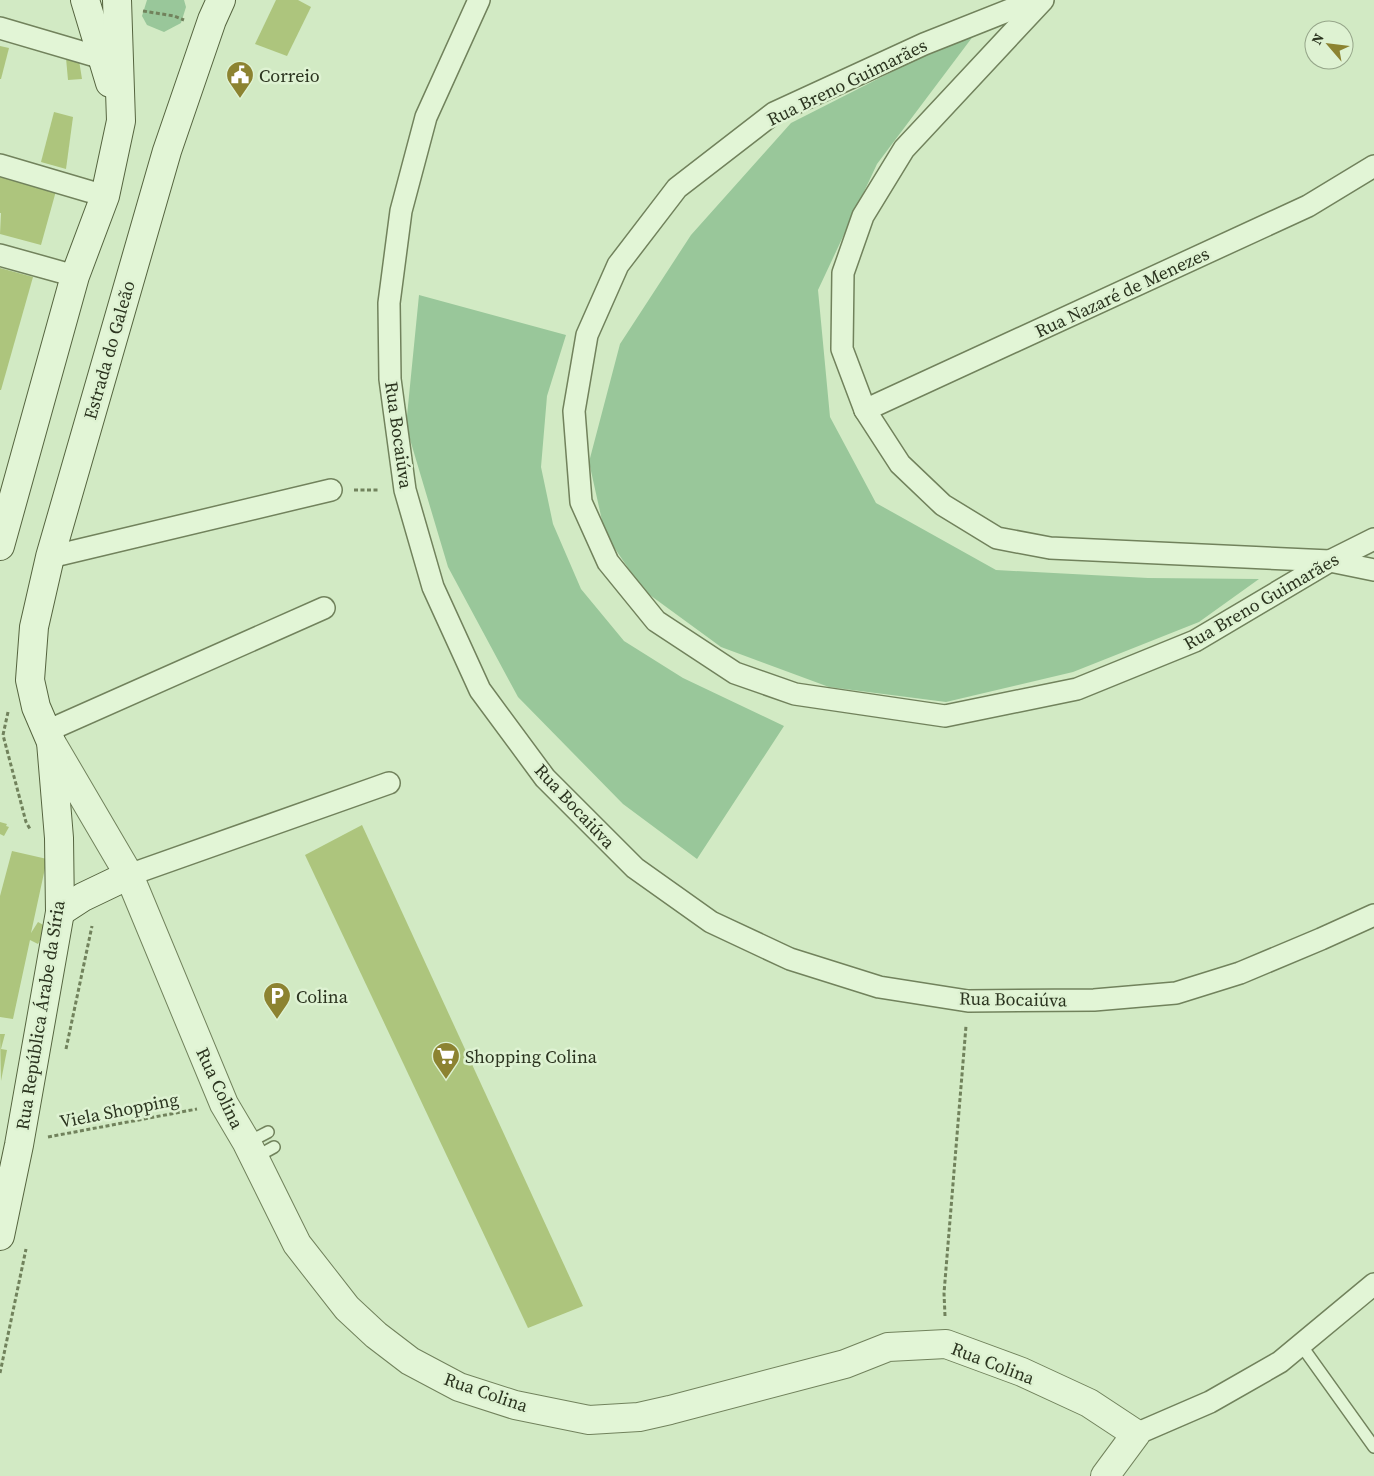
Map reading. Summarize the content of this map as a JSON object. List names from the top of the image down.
{
  "streets": {
    "main road": ["Estrada do Galeão", "Rua República Árabe da Síria", "Rua Colina"],
    "street": ["Rua Breno Guimarães", "Rua Nazaré de Menezes", "Rua Bocaiúva"],
    "path": ["Viela Shopping"]
  },
  "crossings": [
    ["Estrada do Galeão", "Rua República Árabe da Síria"],
    ["Rua República Árabe da Síria", "Rua Colina"],
    ["Rua República Árabe da Síria", "Viela Shopping"],
    ["Rua Colina", "Viela Shopping"]
  ],
  "places": {
    "public building": ["Correio"],
    "parking": ["Colina"],
    "supermarket": ["Shopping Colina"]
  },
  "north": "top left"
}
